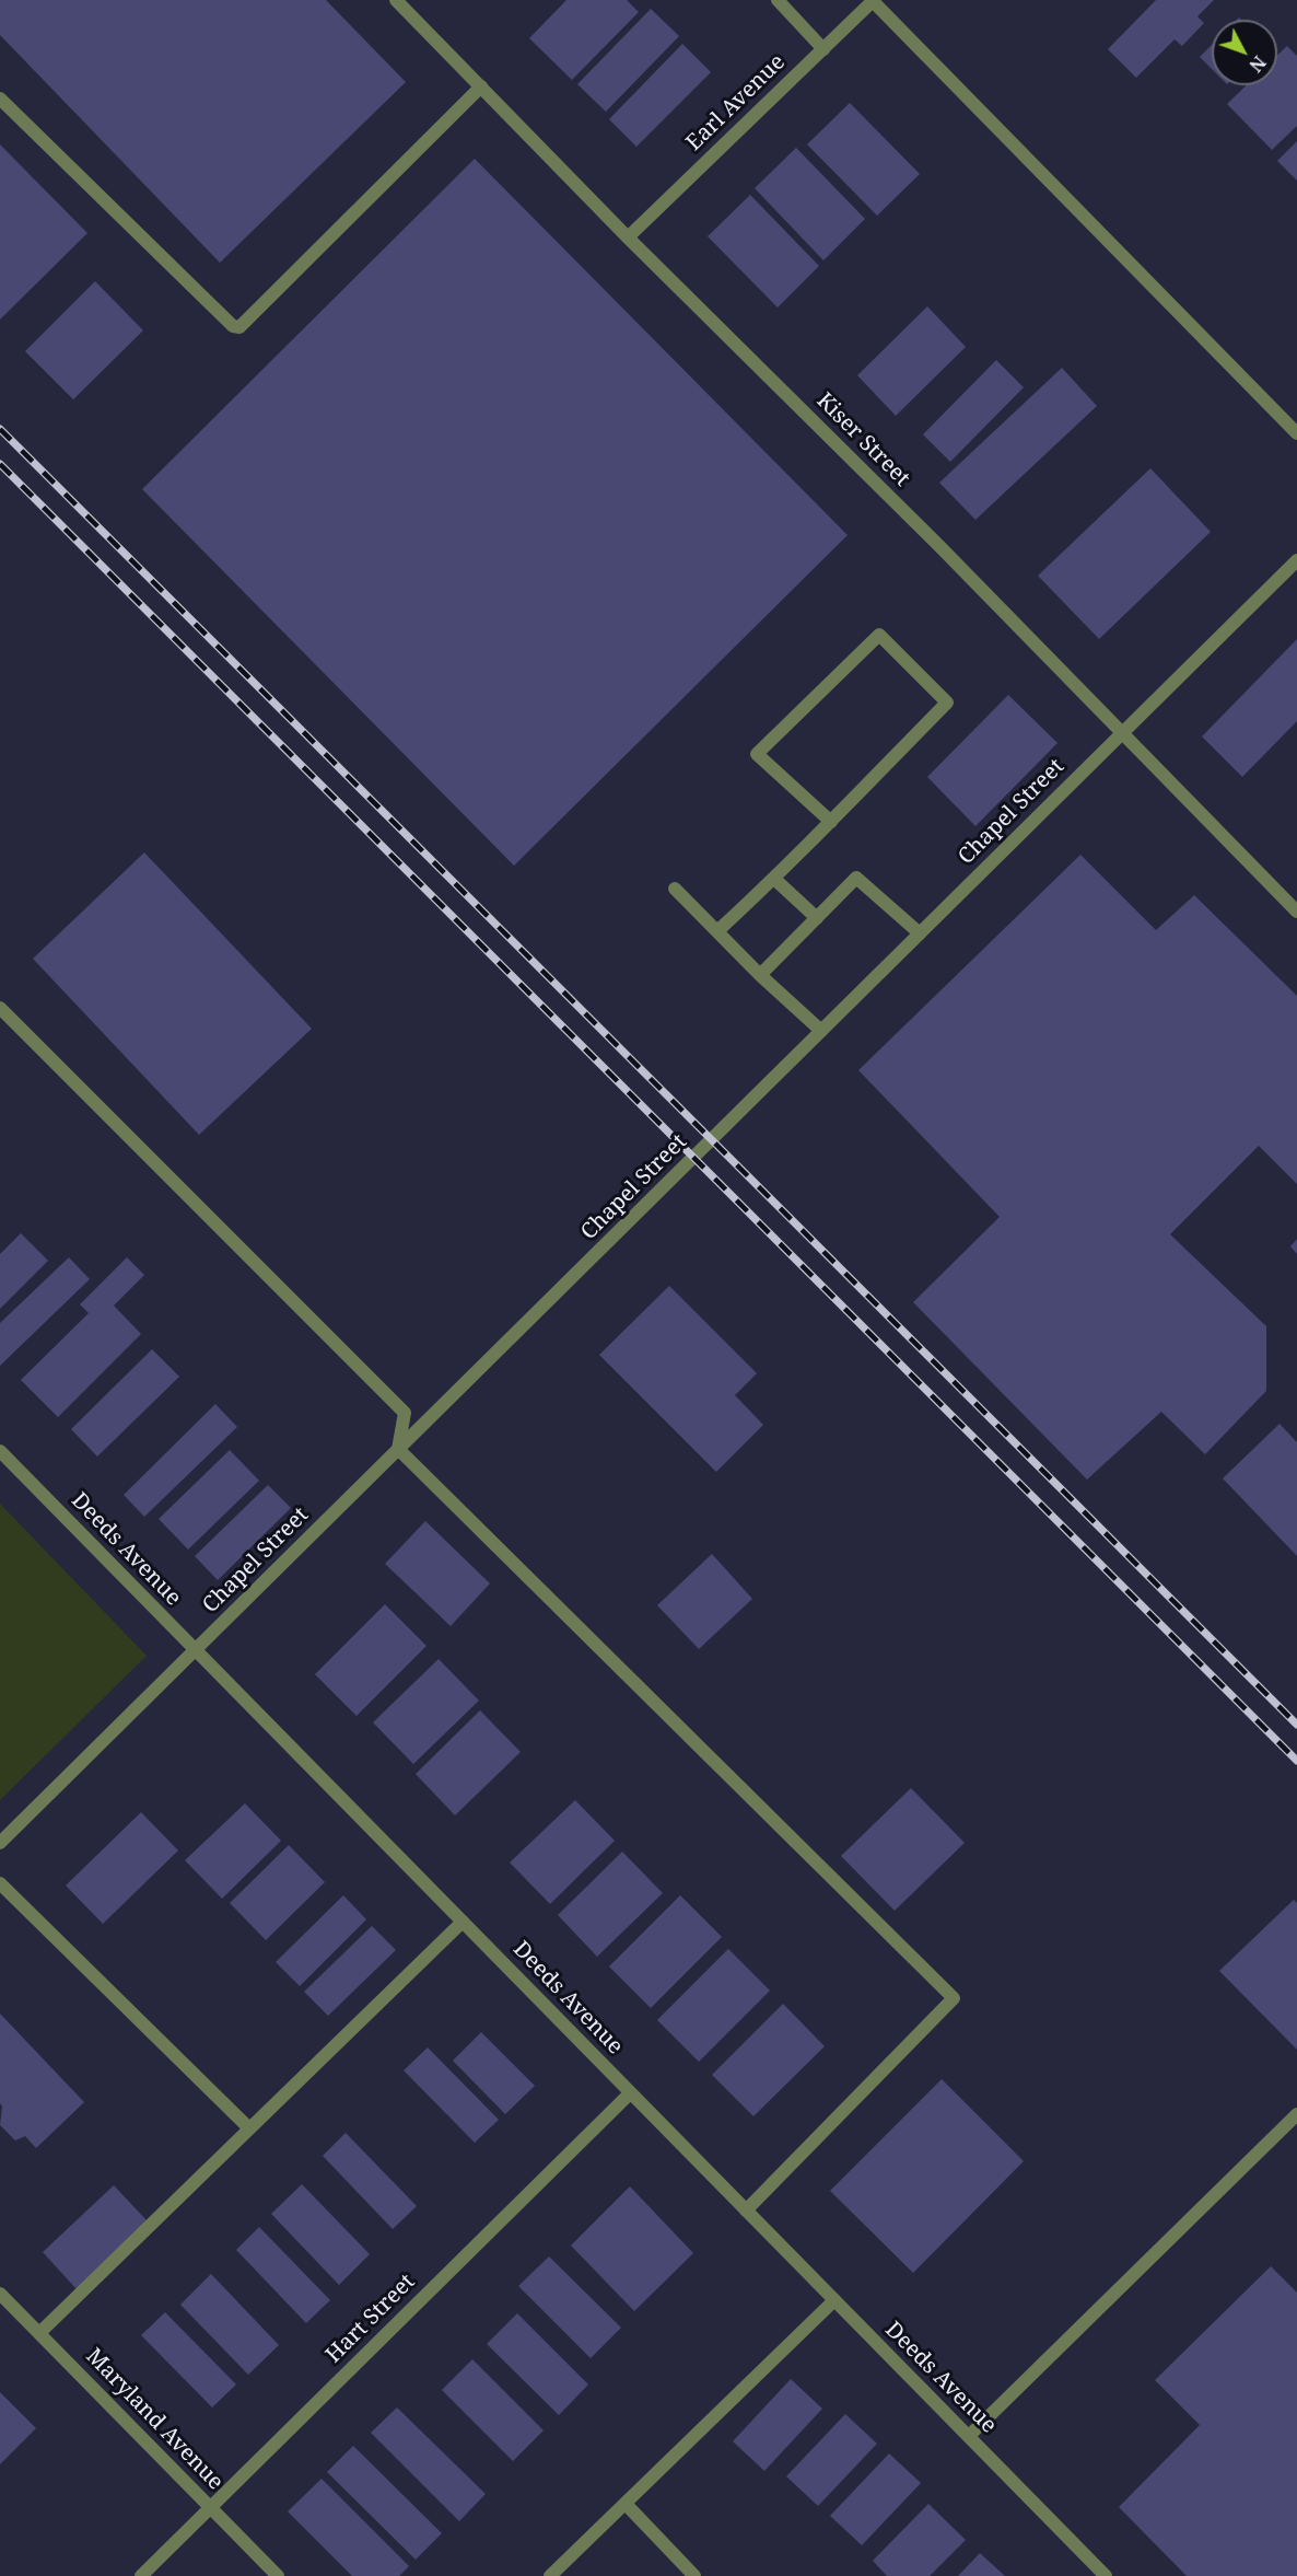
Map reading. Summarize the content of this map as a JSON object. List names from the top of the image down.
{
  "streets": {
    "street": [
      "Earl Avenue",
      "Kiser Street",
      "Chapel Street",
      "Deeds Avenue",
      "Hart Street",
      "Maryland Avenue"
    ]
  },
  "crossings": [
    ["Earl Avenue", "Kiser Street"],
    ["Kiser Street", "Chapel Street"],
    ["Chapel Street", "Deeds Avenue"],
    ["Deeds Avenue", "Hart Street"],
    ["Hart Street", "Maryland Avenue"]
  ],
  "north": "bottom right"
}
